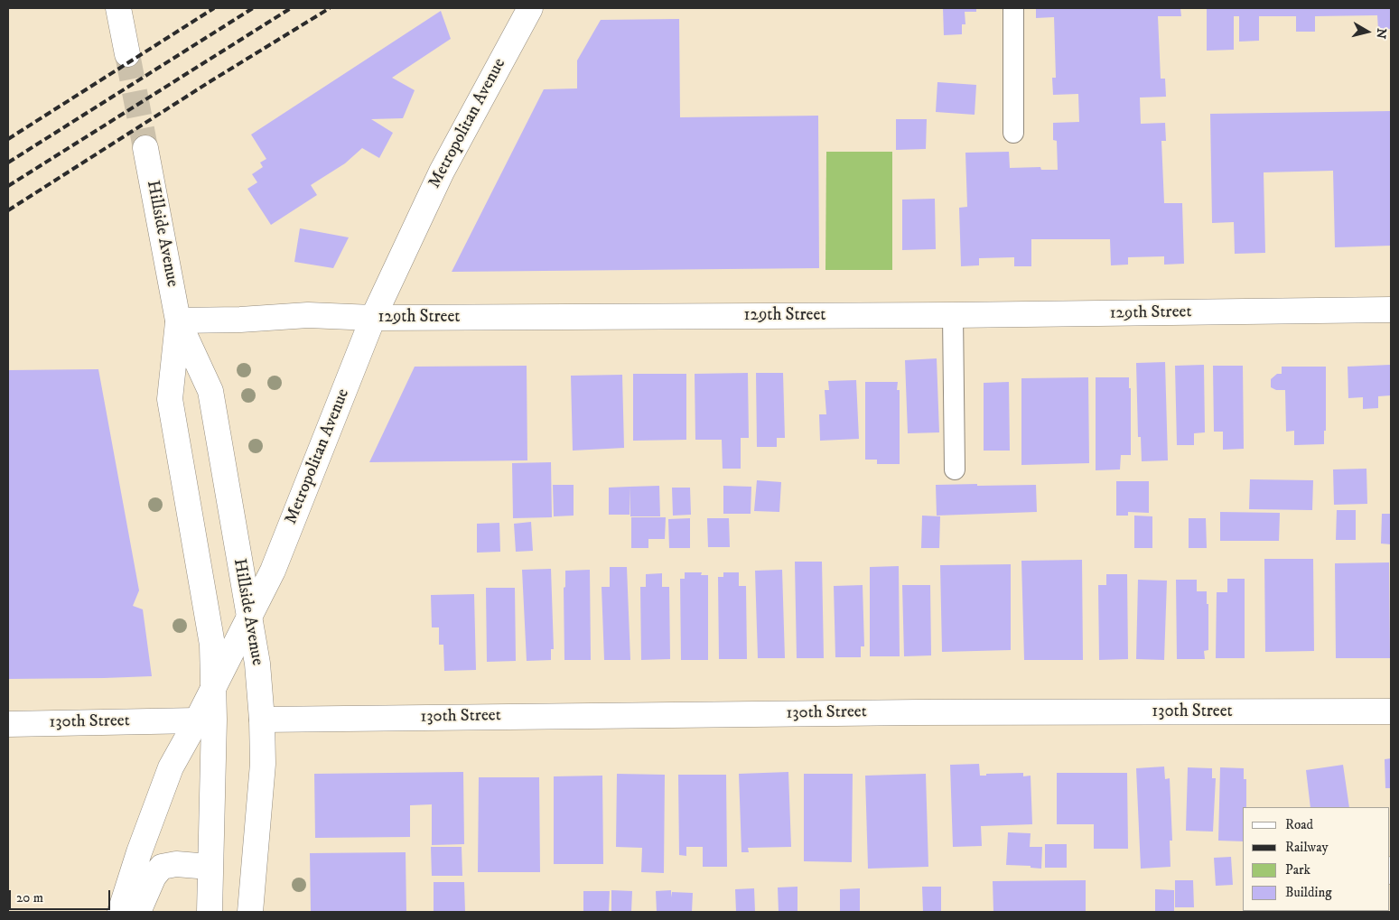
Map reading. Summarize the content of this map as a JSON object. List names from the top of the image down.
{
  "streets": {
    "main road": [
      "Metropolitan Avenue",
      "Hillside Avenue",
      "129th Street",
      "130th Street"
    ]
  },
  "crossings": [
    ["Metropolitan Avenue", "Hillside Avenue"],
    ["Metropolitan Avenue", "129th Street"],
    ["Metropolitan Avenue", "130th Street"],
    ["Hillside Avenue", "129th Street"],
    ["Hillside Avenue", "130th Street"]
  ],
  "legend": [
    "Road",
    "Railway",
    "Park",
    "Building"
  ],
  "scale_bar": "20 m",
  "north": "right"
}
